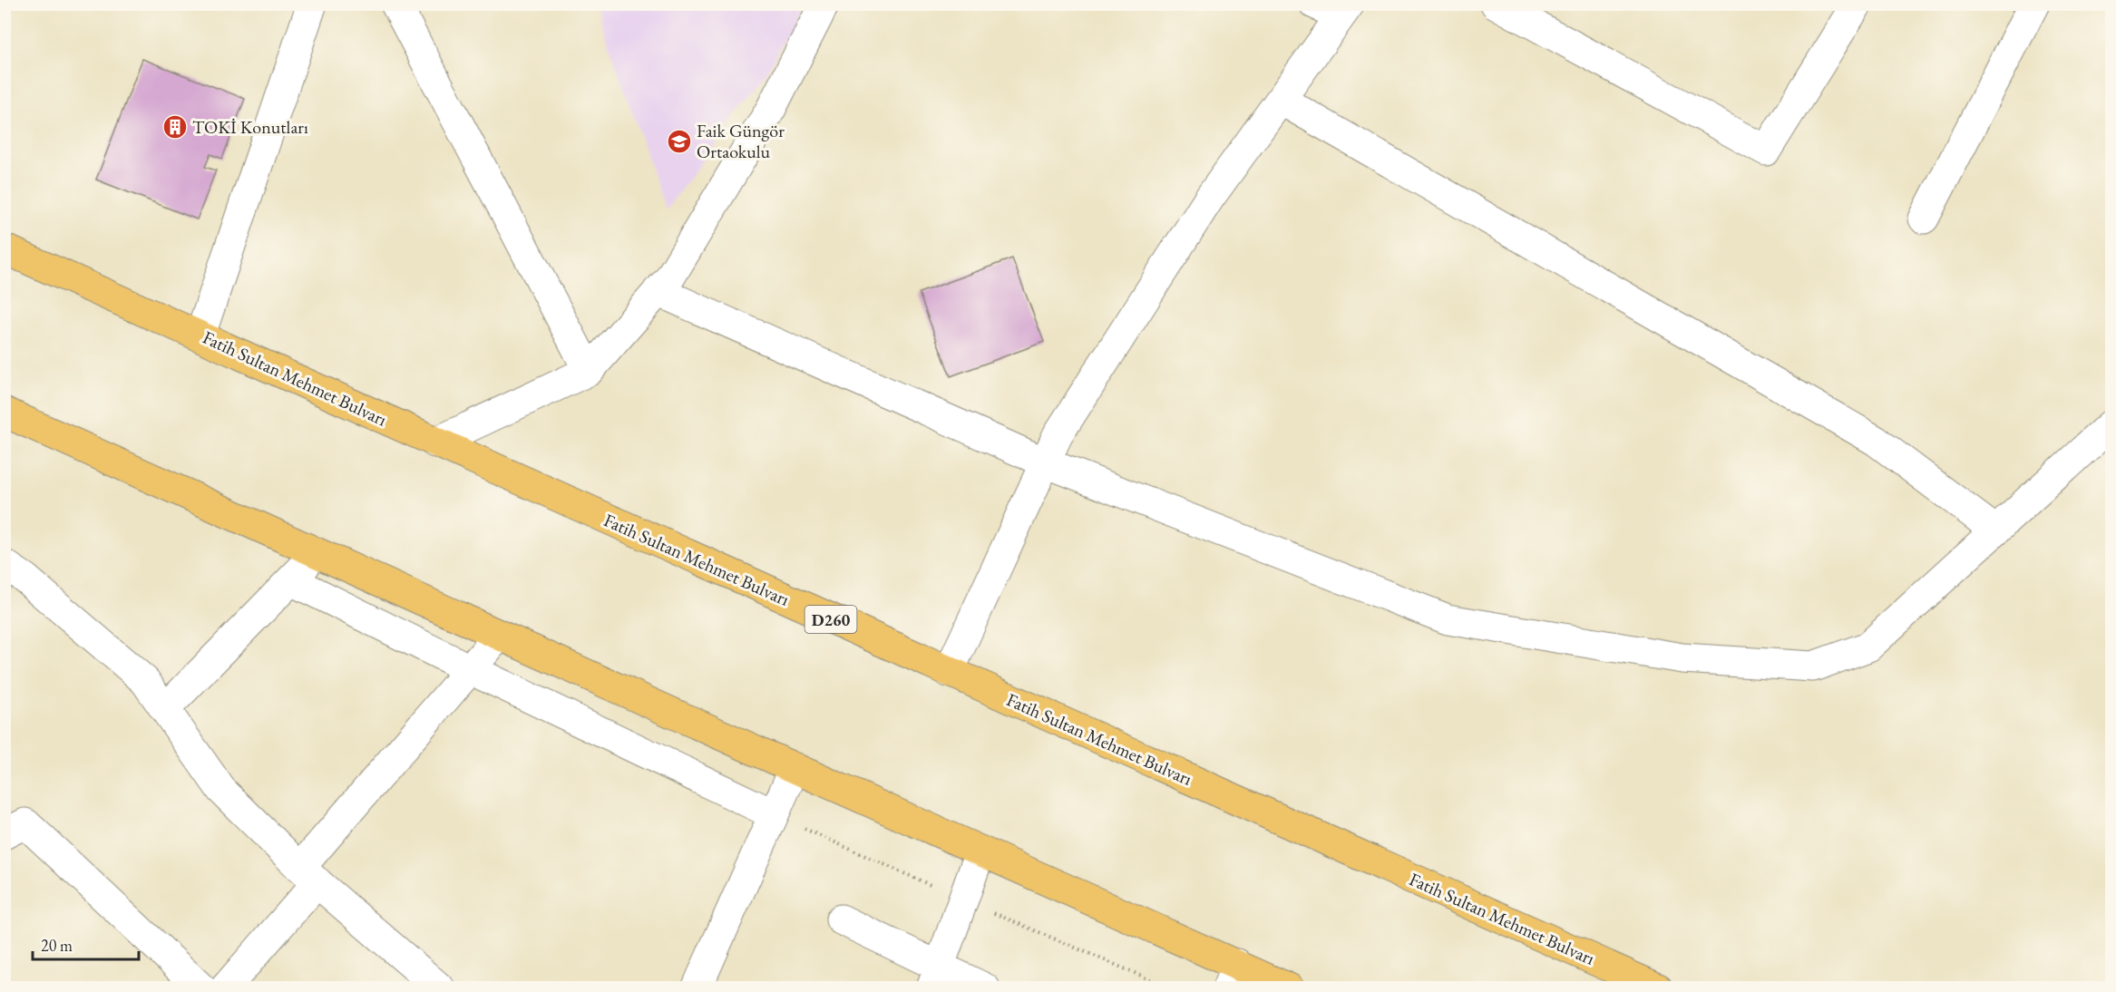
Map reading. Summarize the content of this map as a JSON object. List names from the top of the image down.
{
  "streets": {
    "highway": ["Fatih Sultan Mehmet Bulvarı", "D260"]
  },
  "places": {
    "building": ["TOKİ Konutları"],
    "school or university": ["Faik Güngör Ortaokulu"]
  },
  "scale_bar": "20 m"
}
